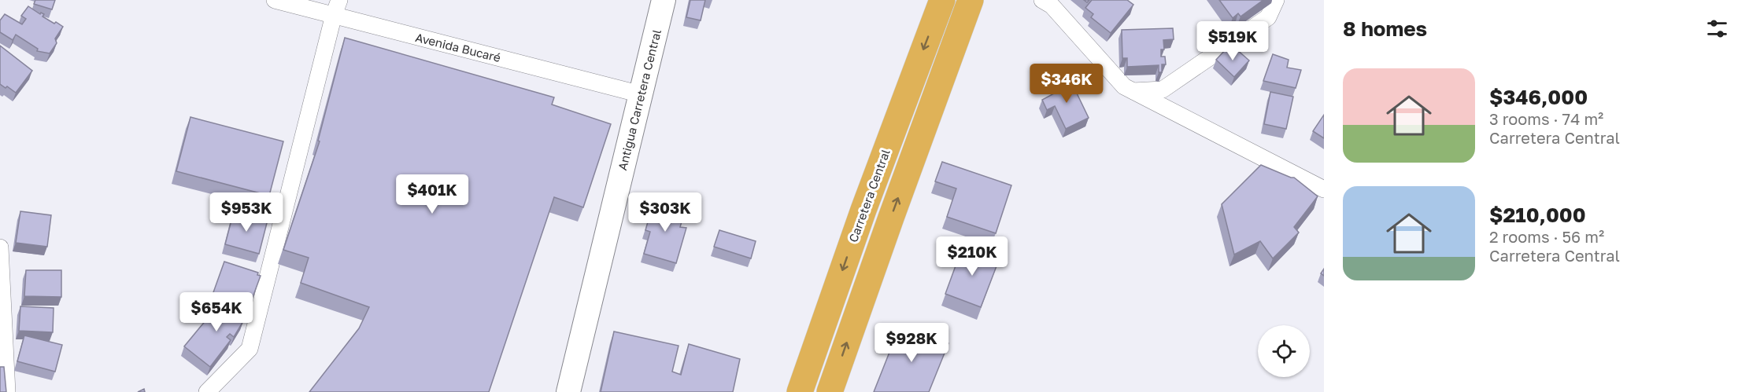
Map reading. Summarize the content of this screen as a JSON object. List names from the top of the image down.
{
  "streets": {
    "highway": ["Carretera Central"],
    "street": ["Avenida Bucaré", "Antigua Carretera Central"]
  },
  "crossings": [
    ["Avenida Bucaré", "Antigua Carretera Central"]
  ],
  "page": {
    "heading": "8 homes",
    "price": [
      "$519K",
      "$346K",
      "$401K",
      "$953K",
      "$303K",
      "$210K",
      "$654K",
      "$928K"
    ],
    "list": [
      {
        "name": "$346,000",
        "note": "3 rooms · 74 m² · Carretera Central"
      },
      {
        "name": "$210,000",
        "note": "2 rooms · 56 m² · Carretera Central"
      }
    ]
  }
}
